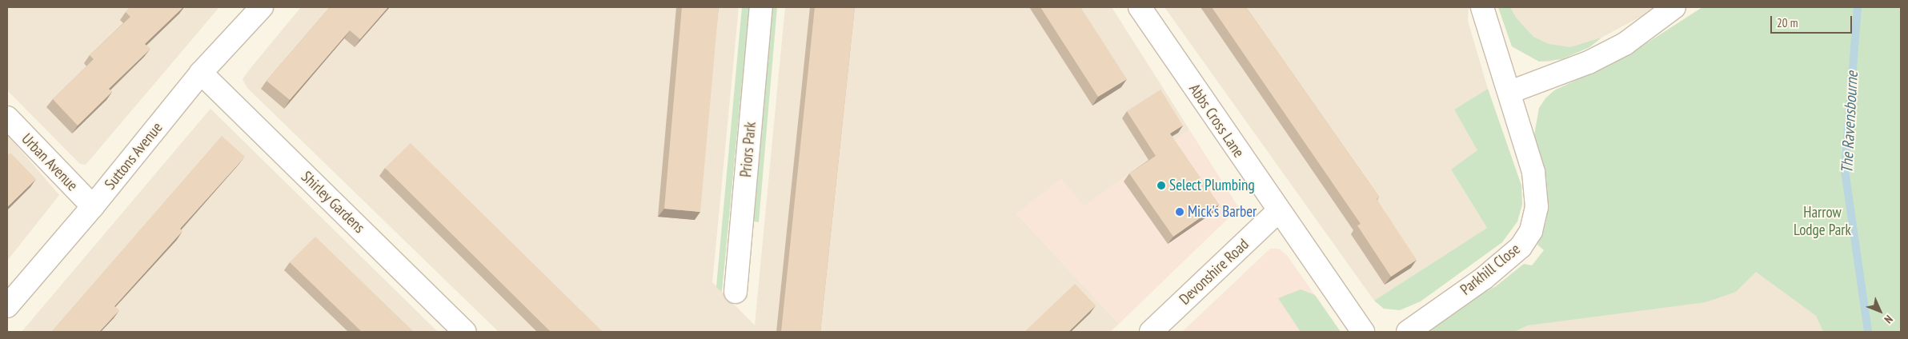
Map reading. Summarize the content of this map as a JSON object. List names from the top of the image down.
{
  "streets": {
    "street": [
      "Abbs Cross Lane",
      "Priors Park",
      "Suttons Avenue",
      "Urban Avenue",
      "Shirley Gardens",
      "Parkhill Close",
      "Devonshire Road"
    ]
  },
  "crossings": [
    ["Abbs Cross Lane", "Devonshire Road"],
    ["Suttons Avenue", "Urban Avenue"],
    ["Suttons Avenue", "Shirley Gardens"]
  ],
  "water": ["The Ravensbourne"],
  "parks": ["Harrow Lodge Park"],
  "places": ["Select Plumbing", "Mick's Barber"],
  "scale_bar": "20 m",
  "north": "bottom right"
}
